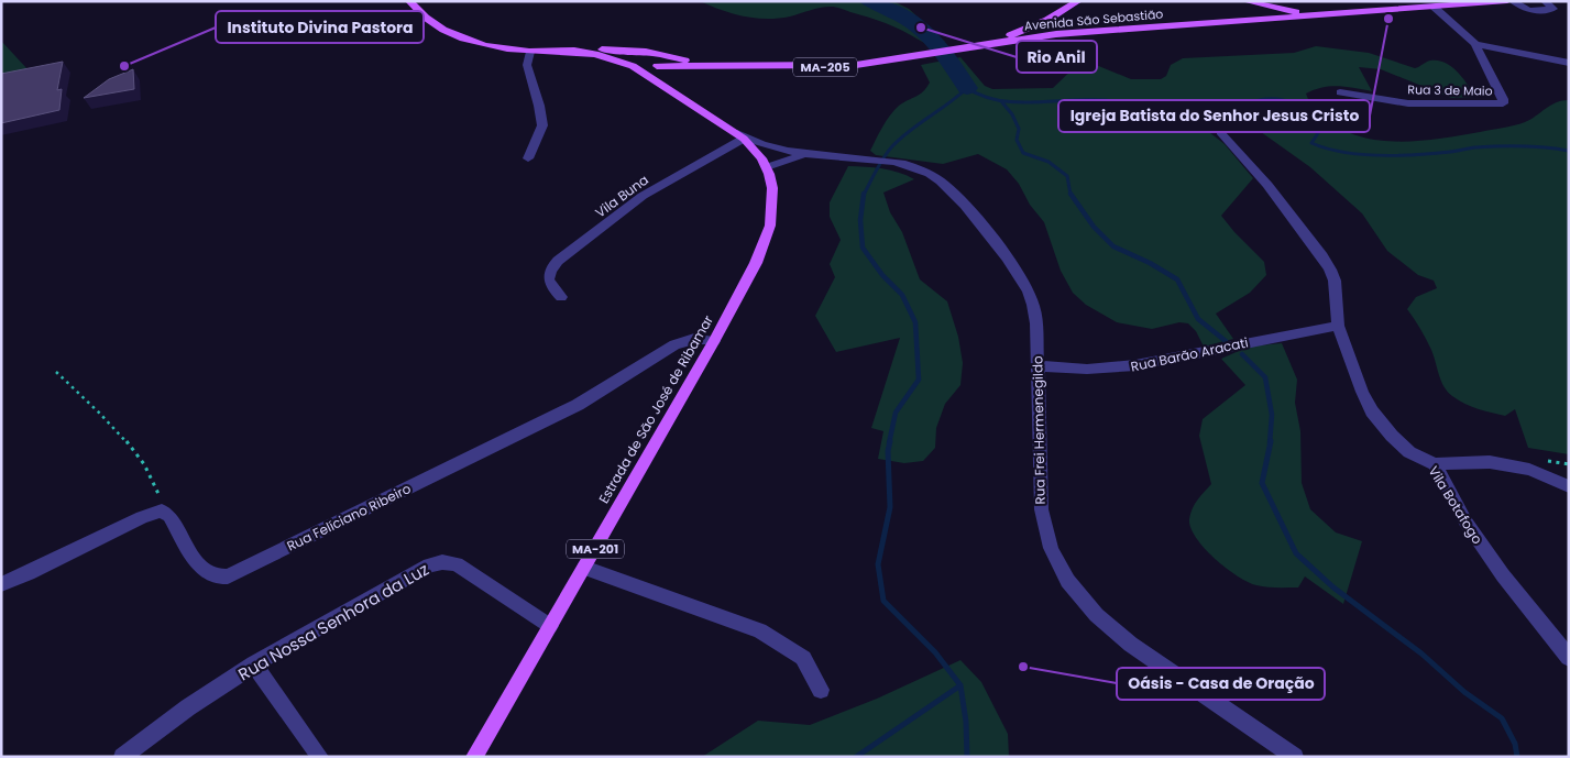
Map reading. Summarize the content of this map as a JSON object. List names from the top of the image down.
{
  "streets": {
    "main road": [
      "Avenida São Sebastião",
      "MA-205",
      "Estrada de São José de Ribamar",
      "MA-201"
    ],
    "street": [
      "Rua 3 de Maio",
      "Vila Buna",
      "Rua Barão Aracati",
      "Rua Frei Hermenegildo",
      "Vila Botafogo",
      "Rua Felíciano Ribeiro",
      "Rua Nossa Senhora da Luz"
    ]
  },
  "crossings": [
    ["Avenida São Sebastião", "MA-205"],
    ["Avenida São Sebastião", "Rua 3 de Maio"],
    ["Avenida São Sebastião", "Estrada de São José de Ribamar"],
    ["MA-205", "Estrada de São José de Ribamar"],
    ["Vila Buna", "Estrada de São José de Ribamar"],
    ["Vila Buna", "Rua Frei Hermenegildo"],
    ["Rua Barão Aracati", "Rua Frei Hermenegildo"],
    ["Rua Barão Aracati", "Vila Botafogo"],
    ["Estrada de São José de Ribamar", "Rua Frei Hermenegildo"],
    ["Estrada de São José de Ribamar", "Rua Felíciano Ribeiro"],
    ["Estrada de São José de Ribamar", "Rua Nossa Senhora da Luz"]
  ],
  "places": [
    "Igreja Batista do Senhor Jesus Cristo",
    "Rio Anil",
    "Instituto Divina Pastora",
    "Oásis - Casa de Oração"
  ]
}
